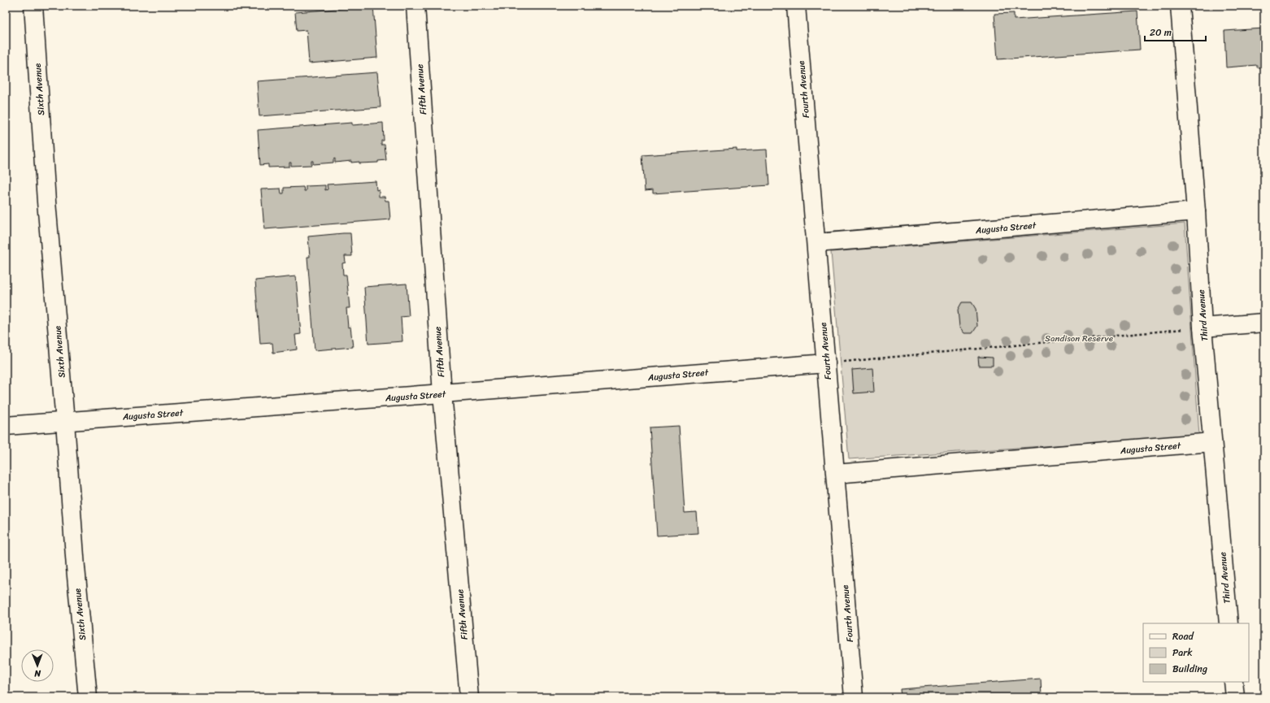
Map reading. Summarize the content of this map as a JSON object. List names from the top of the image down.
{
  "streets": {
    "street": [
      "Sixth Avenue",
      "Fifth Avenue",
      "Fourth Avenue",
      "Augusta Street",
      "Third Avenue"
    ]
  },
  "crossings": [
    ["Sixth Avenue", "Augusta Street"],
    ["Fifth Avenue", "Augusta Street"],
    ["Fourth Avenue", "Augusta Street"],
    ["Augusta Street", "Third Avenue"]
  ],
  "parks": ["Sandison Reserve"],
  "legend": ["Road", "Park", "Building"],
  "scale_bar": "20 m",
  "north": "bottom"
}
